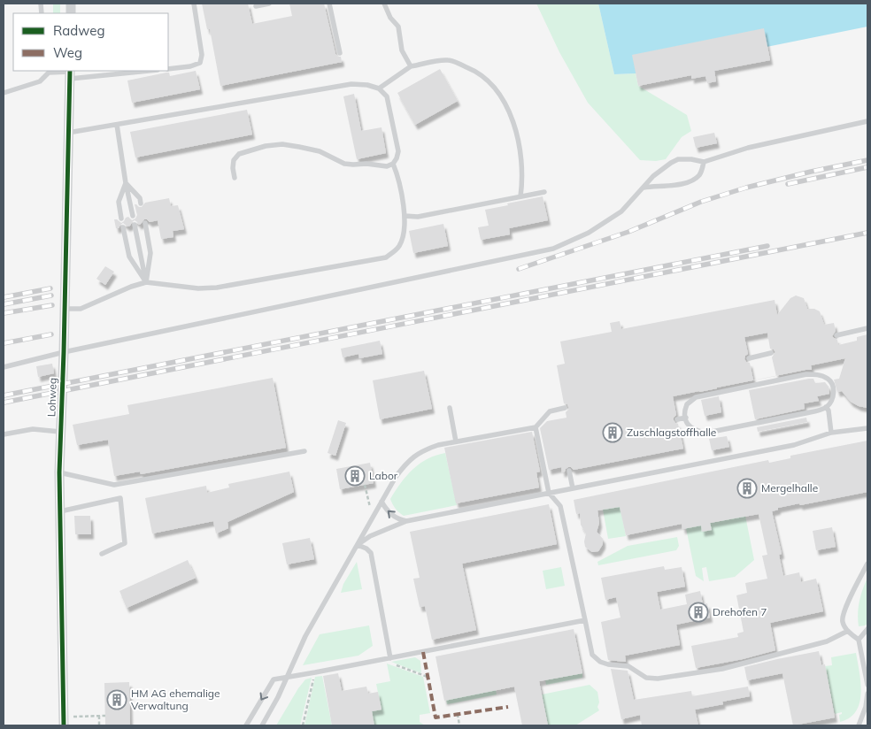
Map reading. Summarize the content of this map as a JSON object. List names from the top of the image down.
{
  "streets": {
    "street": ["Lohweg"]
  },
  "places": {
    "building": [
      "Zuschlagstoffhalle",
      "Labor",
      "Mergelhalle",
      "Drehofen 7",
      "HM AG ehemalige Verwaltung"
    ]
  },
  "legend": ["Radweg", "Weg"]
}
